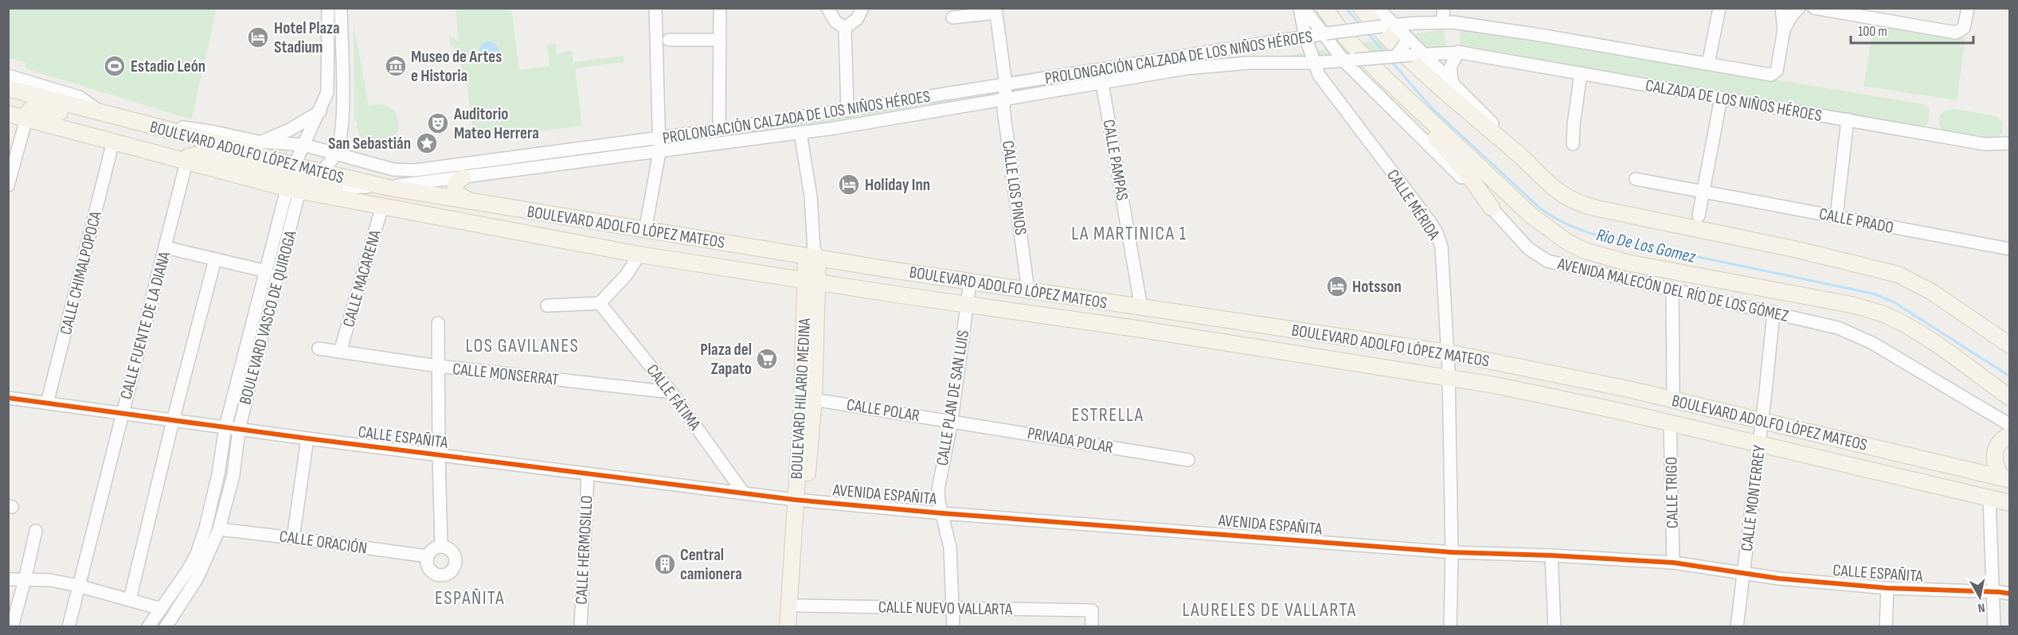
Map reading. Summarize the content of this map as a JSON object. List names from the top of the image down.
{
  "streets": {
    "main road": ["BOULEVARD ADOLFO LÓPEZ MATEOS", "AVENIDA MALECÓN DEL RÍO DE LOS GÓMEZ", "BOULEVARD HILARIO MEDINA"],
    "street": [
      "PROLONGACIÓN CALZADA DE LOS NIÑOS HÉROES",
      "CALZADA DE LOS NIÑOS HÉROES",
      "CALLE PAMPAS",
      "CALLE LOS PINOS",
      "CALLE MÉRIDA",
      "CALLE PRADO",
      "CALLE CHIMALPOPOCA",
      "CALLE MACARENA",
      "BOULEVARD VASCO DE QUIROGA",
      "CALLE FUENTE DE LA DIANA",
      "CALLE MONSERRAT",
      "CALLE FÁTIMA",
      "CALLE PLAN DE SAN LUIS",
      "CALLE POLAR",
      "CALLE ESPAÑITA",
      "PRIVADA POLAR",
      "CALLE TRIGO",
      "AVENIDA ESPAÑITA",
      "CALLE MONTERREY",
      "CALLE ORACIÓN",
      "CALLE HERMOSILLO",
      "CALLE NUEVO VALLARTA"
    ]
  },
  "crossings": [
    ["PROLONGACIÓN CALZADA DE LOS NIÑOS HÉROES", "CALZADA DE LOS NIÑOS HÉROES"],
    ["PROLONGACIÓN CALZADA DE LOS NIÑOS HÉROES", "BOULEVARD ADOLFO LÓPEZ MATEOS"],
    ["PROLONGACIÓN CALZADA DE LOS NIÑOS HÉROES", "CALLE PAMPAS"],
    ["PROLONGACIÓN CALZADA DE LOS NIÑOS HÉROES", "CALLE LOS PINOS"],
    ["PROLONGACIÓN CALZADA DE LOS NIÑOS HÉROES", "CALLE MÉRIDA"],
    ["PROLONGACIÓN CALZADA DE LOS NIÑOS HÉROES", "AVENIDA MALECÓN DEL RÍO DE LOS GÓMEZ"],
    ["PROLONGACIÓN CALZADA DE LOS NIÑOS HÉROES", "BOULEVARD VASCO DE QUIROGA"],
    ["BOULEVARD ADOLFO LÓPEZ MATEOS", "CALLE PAMPAS"],
    ["BOULEVARD ADOLFO LÓPEZ MATEOS", "CALLE LOS PINOS"],
    ["BOULEVARD ADOLFO LÓPEZ MATEOS", "CALLE MÉRIDA"],
    ["BOULEVARD ADOLFO LÓPEZ MATEOS", "CALLE CHIMALPOPOCA"],
    ["BOULEVARD ADOLFO LÓPEZ MATEOS", "CALLE MACARENA"],
    ["BOULEVARD ADOLFO LÓPEZ MATEOS", "BOULEVARD VASCO DE QUIROGA"],
    ["BOULEVARD ADOLFO LÓPEZ MATEOS", "CALLE FUENTE DE LA DIANA"],
    ["BOULEVARD ADOLFO LÓPEZ MATEOS", "CALLE PLAN DE SAN LUIS"],
    ["BOULEVARD ADOLFO LÓPEZ MATEOS", "BOULEVARD HILARIO MEDINA"],
    ["BOULEVARD ADOLFO LÓPEZ MATEOS", "CALLE TRIGO"],
    ["BOULEVARD ADOLFO LÓPEZ MATEOS", "CALLE MONTERREY"],
    ["CALLE MÉRIDA", "AVENIDA ESPAÑITA"],
    ["CALLE CHIMALPOPOCA", "CALLE ESPAÑITA"],
    ["CALLE MACARENA", "CALLE MONSERRAT"],
    ["AVENIDA MALECÓN DEL RÍO DE LOS GÓMEZ", "CALLE MONTERREY"],
    ["BOULEVARD VASCO DE QUIROGA", "CALLE ESPAÑITA"],
    ["BOULEVARD VASCO DE QUIROGA", "CALLE ORACIÓN"],
    ["CALLE FUENTE DE LA DIANA", "CALLE ESPAÑITA"],
    ["CALLE MONSERRAT", "CALLE FÁTIMA"],
    ["CALLE FÁTIMA", "CALLE ESPAÑITA"],
    ["CALLE PLAN DE SAN LUIS", "CALLE POLAR"],
    ["CALLE PLAN DE SAN LUIS", "PRIVADA POLAR"],
    ["CALLE PLAN DE SAN LUIS", "AVENIDA ESPAÑITA"],
    ["CALLE PLAN DE SAN LUIS", "CALLE NUEVO VALLARTA"],
    ["BOULEVARD HILARIO MEDINA", "CALLE POLAR"],
    ["BOULEVARD HILARIO MEDINA", "CALLE ESPAÑITA"],
    ["BOULEVARD HILARIO MEDINA", "AVENIDA ESPAÑITA"],
    ["BOULEVARD HILARIO MEDINA", "CALLE NUEVO VALLARTA"],
    ["CALLE POLAR", "PRIVADA POLAR"],
    ["CALLE ESPAÑITA", "AVENIDA ESPAÑITA"],
    ["CALLE ESPAÑITA", "CALLE MONTERREY"],
    ["CALLE ESPAÑITA", "CALLE HERMOSILLO"],
    ["CALLE TRIGO", "AVENIDA ESPAÑITA"],
    ["AVENIDA ESPAÑITA", "CALLE MONTERREY"]
  ],
  "districts": [
    "LA MARTINICA 1",
    "LOS GAVILANES",
    "ESTRELLA",
    "ESPAÑITA",
    "LAURELES DE VALLARTA"
  ],
  "water": ["Rio De Los Gomez"],
  "places": {
    "hotel": ["Hotel Plaza Stadium", "Holiday Inn", "Hotsson"],
    "sports": ["Estadio León"],
    "museum": ["Museo de Artes e Historia"],
    "theatre": ["Auditorio Mateo Herrera"],
    "place": ["San Sebastián"],
    "supermarket": ["Plaza del Zapato"],
    "building": ["Central camionera"]
  },
  "scale_bar": "100 m",
  "north": "bottom"
}
